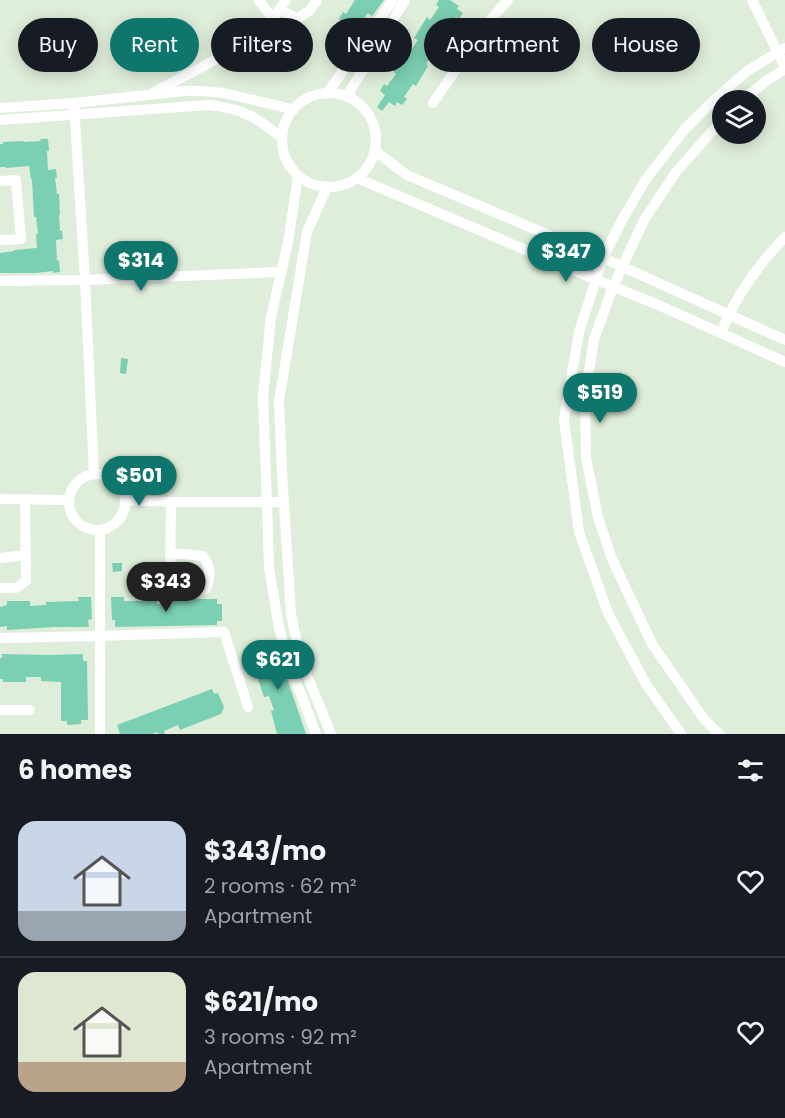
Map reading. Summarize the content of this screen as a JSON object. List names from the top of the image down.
{
  "page": {
    "chip": [
      "Buy",
      "Rent",
      "Filters",
      "New",
      "Apartment",
      "House"
    ],
    "price": [
      "$347",
      "$314",
      "$519",
      "$501",
      "$343",
      "$621"
    ],
    "heading": "6 homes",
    "list": [
      {
        "name": "$343/mo",
        "note": "2 rooms · 62 m² · Apartment"
      },
      {
        "name": "$621/mo",
        "note": "3 rooms · 92 m² · Apartment"
      }
    ]
  }
}
